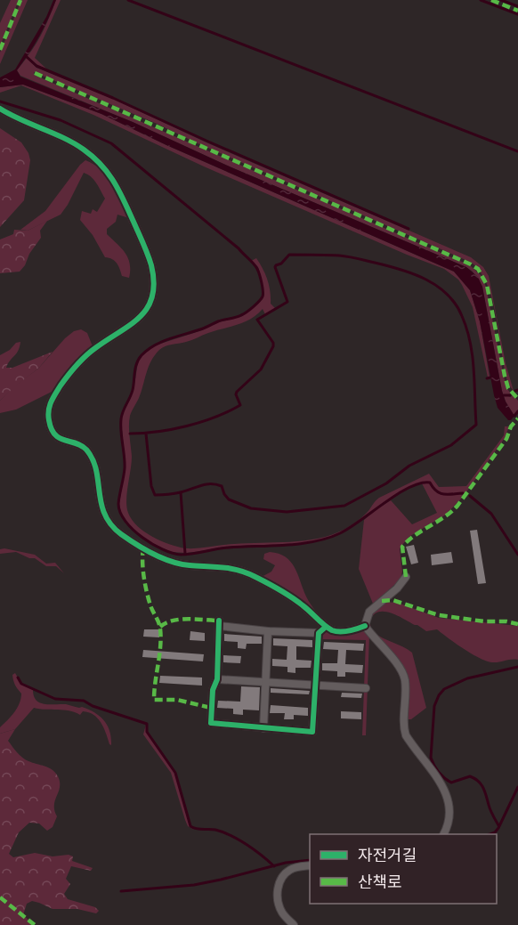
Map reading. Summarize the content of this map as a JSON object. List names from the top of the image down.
{
  "legend": ["자전거길", "산책로"]
}
